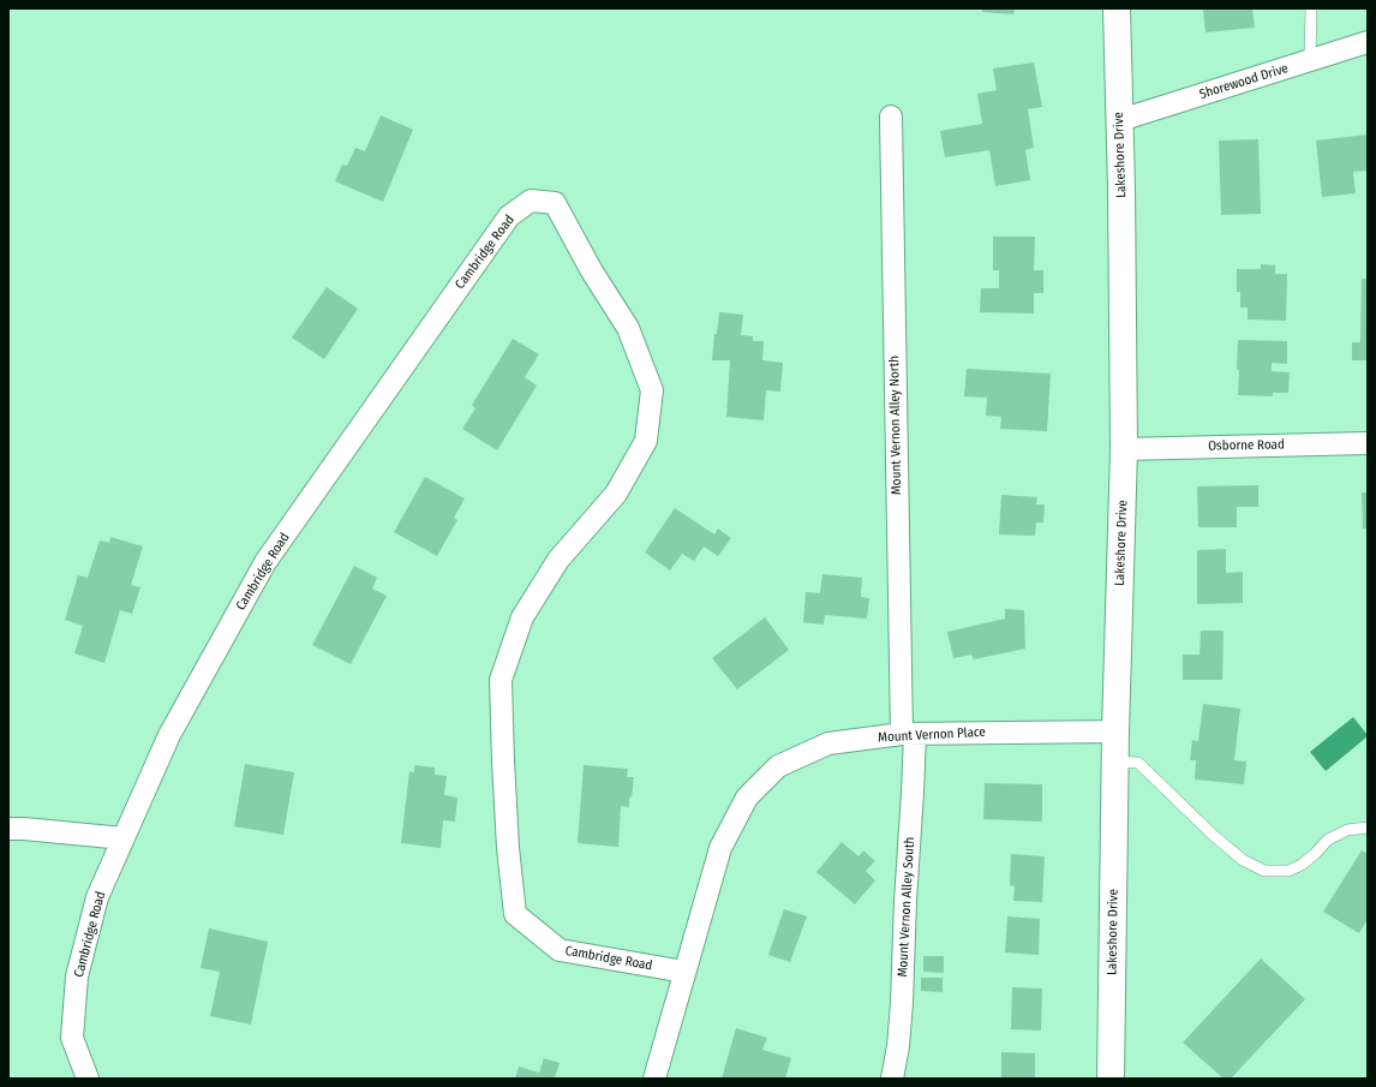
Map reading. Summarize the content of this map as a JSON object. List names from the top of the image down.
{
  "streets": {
    "street": [
      "Shorewood Drive",
      "Lakeshore Drive",
      "Cambridge Road",
      "Mount Vernon Alley North",
      "Osborne Road",
      "Mount Vernon Place",
      "Mount Vernon Alley South"
    ]
  },
  "crossings": [
    ["Shorewood Drive", "Lakeshore Drive"],
    ["Lakeshore Drive", "Osborne Road"],
    ["Lakeshore Drive", "Mount Vernon Place"],
    ["Cambridge Road", "Mount Vernon Place"],
    ["Mount Vernon Alley North", "Mount Vernon Place"],
    ["Mount Vernon Alley North", "Mount Vernon Alley South"],
    ["Mount Vernon Place", "Mount Vernon Alley South"]
  ]
}
